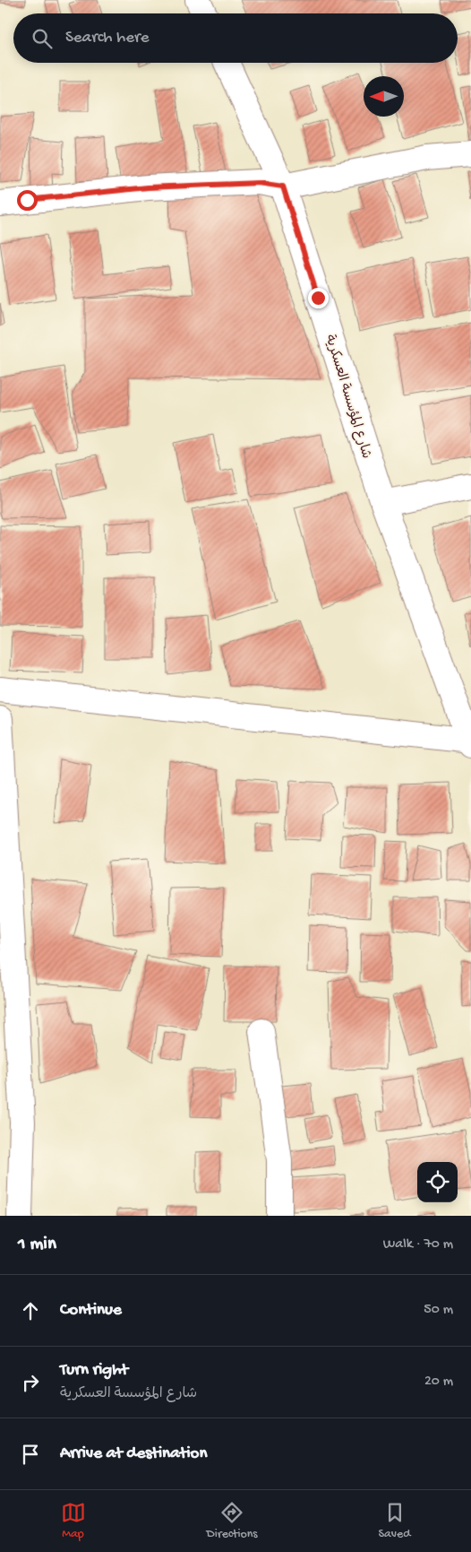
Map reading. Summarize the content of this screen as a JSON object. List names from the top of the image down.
{
  "streets": {
    "street": ["شارع المؤسسة العسكرية"]
  },
  "north": "left",
  "page": {
    "search": "Search here",
    "heading": ["1 min", "Walk · 70 m"],
    "list": [
      ["Continue", "50 m"],
      ["Turn right", "شارع المؤسسة العسكرية", "20 m"],
      "Arrive at destination"
    ],
    "nav": ["Map", "Directions", "Saved"]
  }
}
